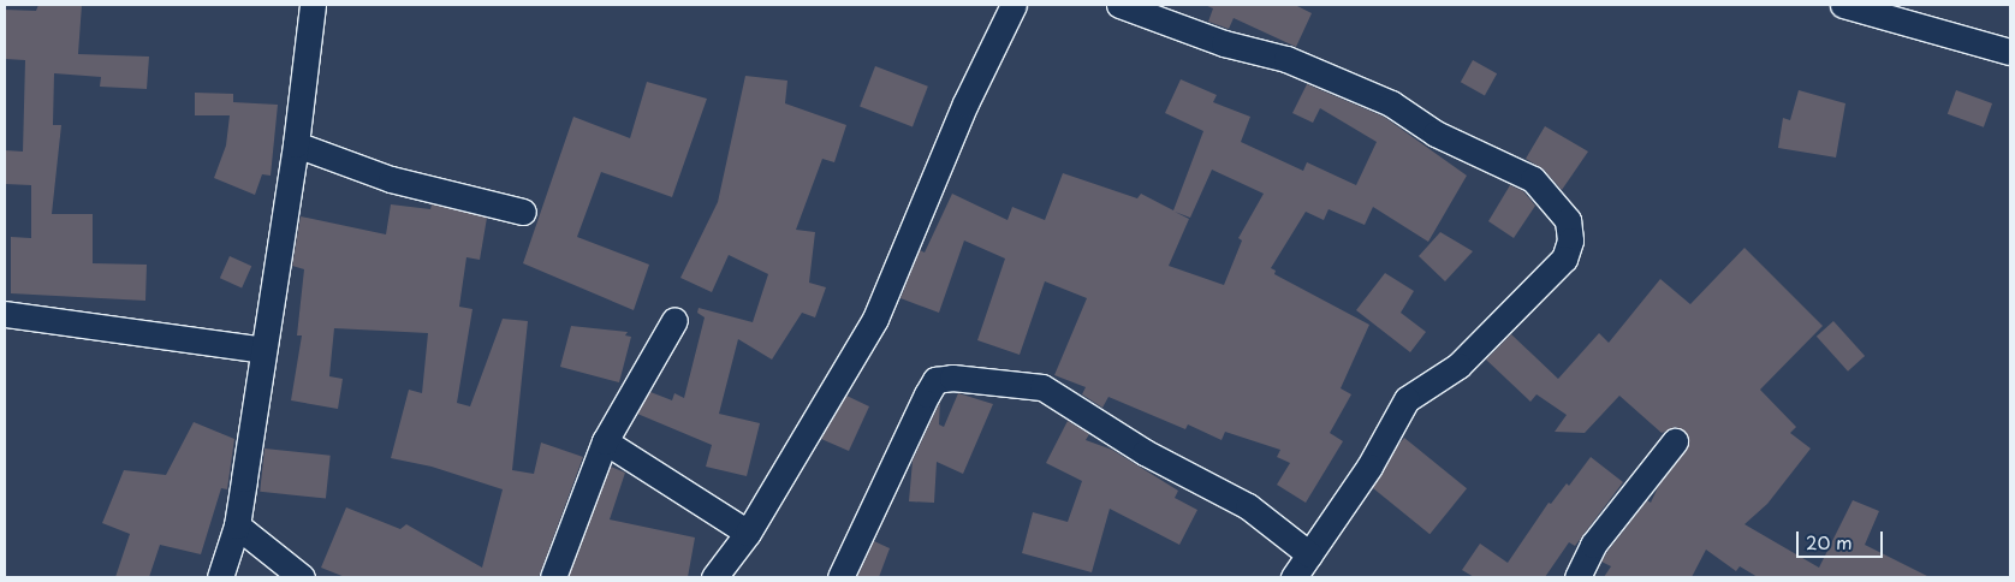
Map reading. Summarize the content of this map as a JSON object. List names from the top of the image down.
{
  "scale_bar": "20 m"
}
